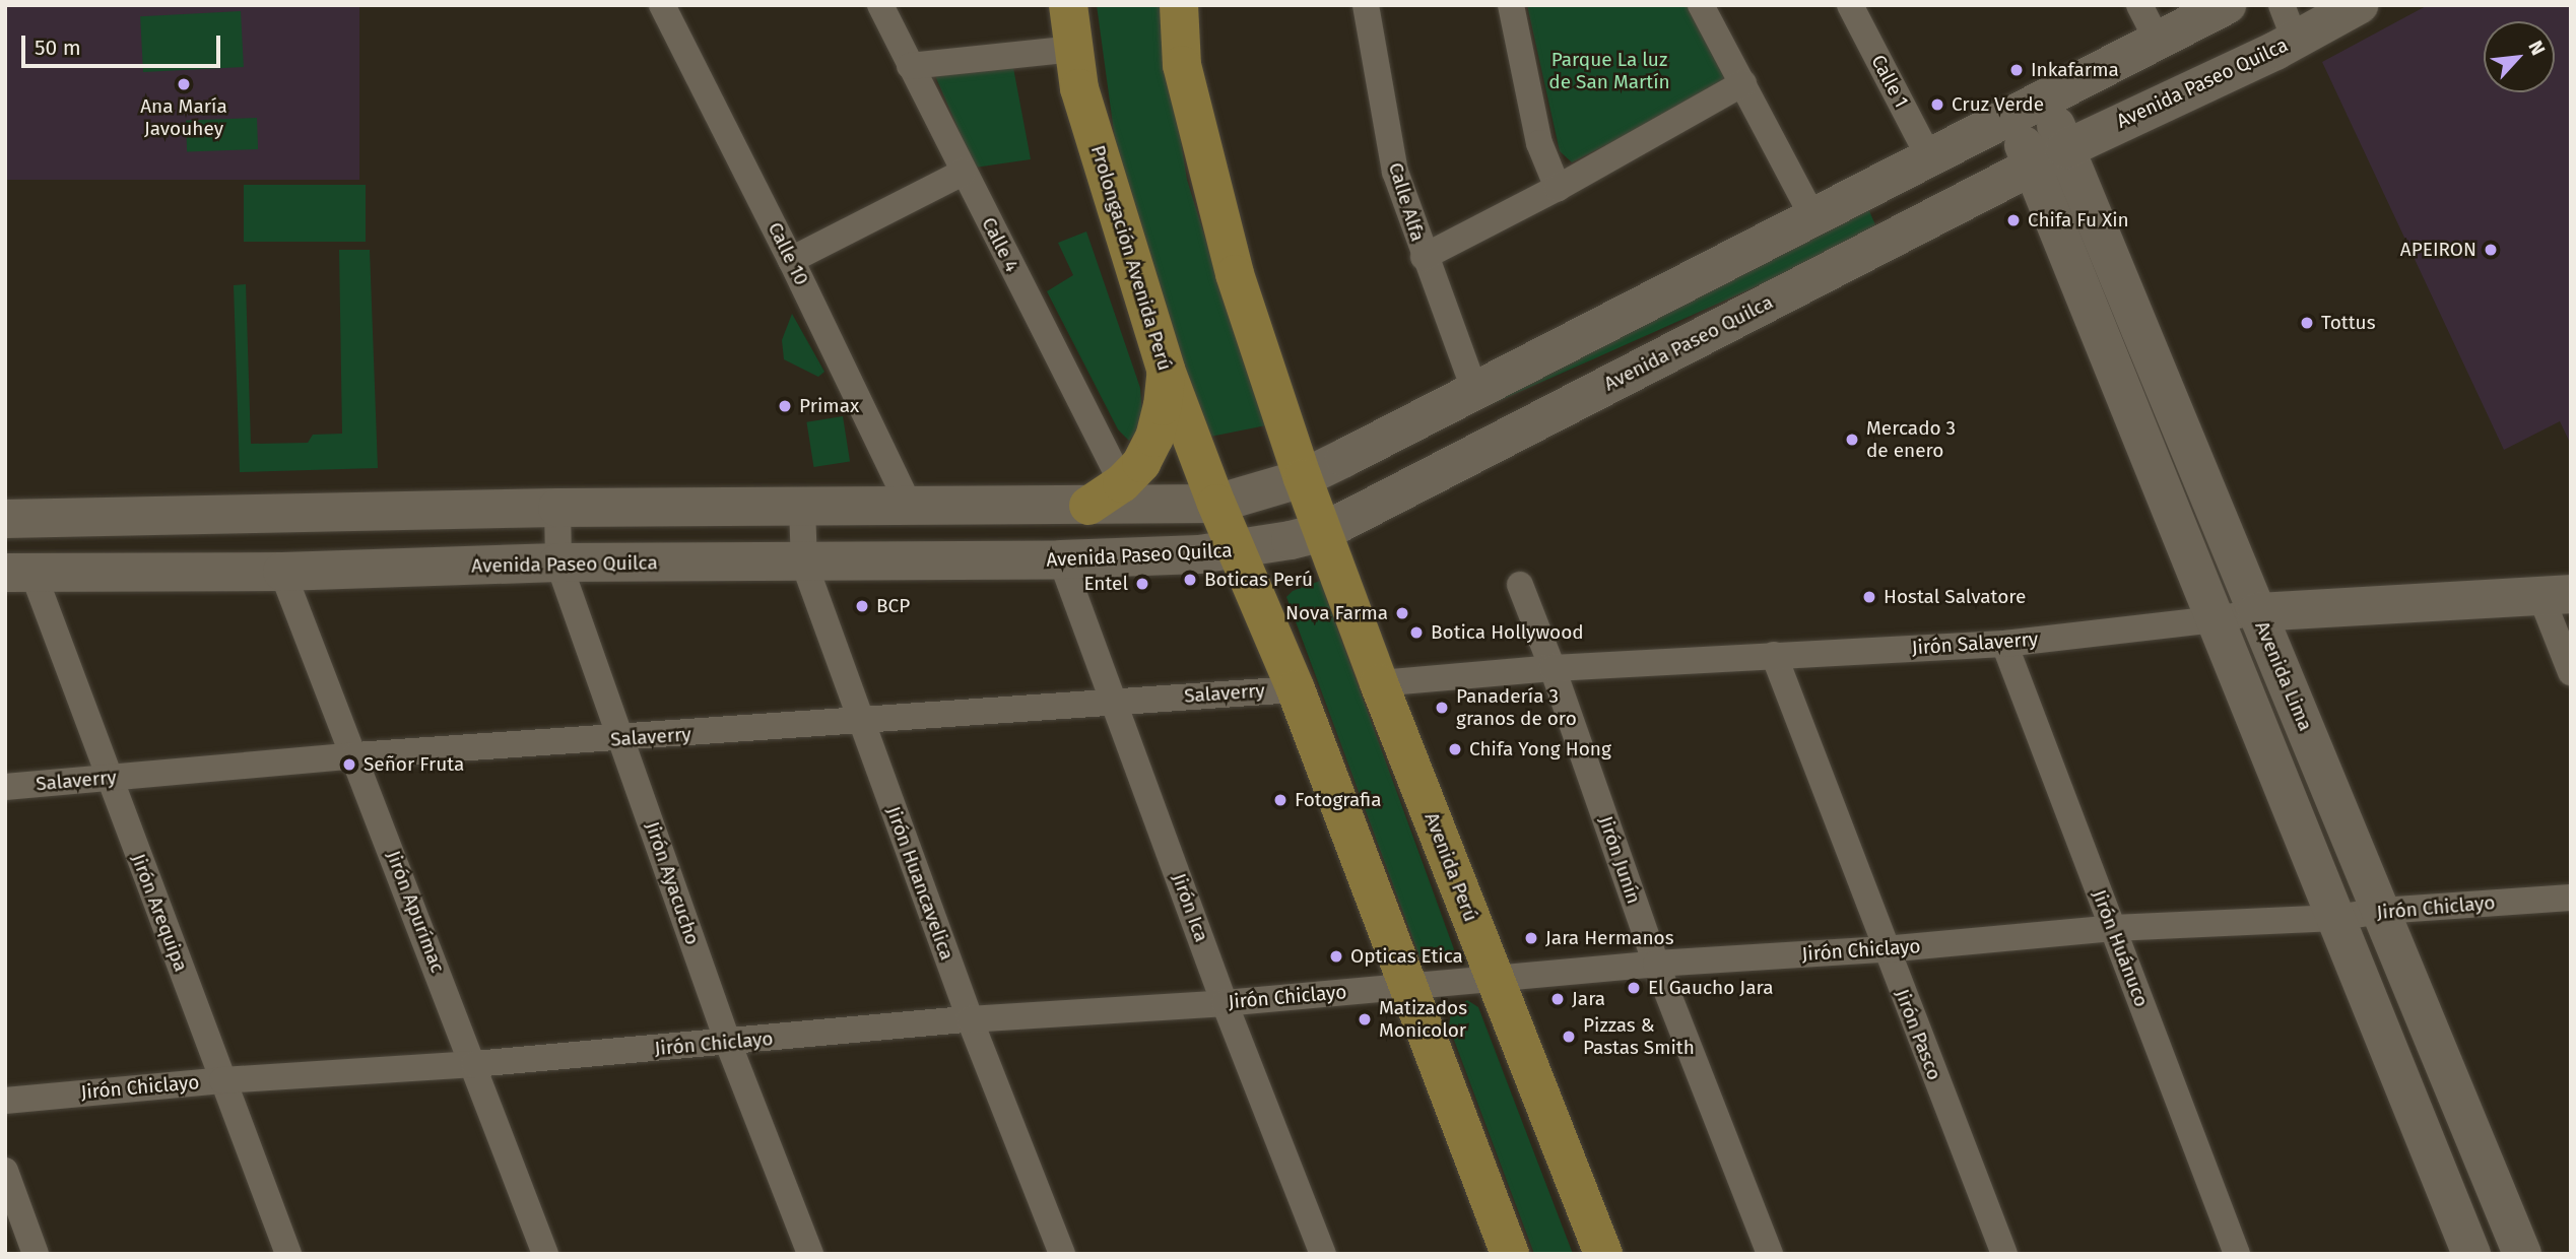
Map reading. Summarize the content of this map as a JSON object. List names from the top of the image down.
{
  "streets": {
    "main road": [
      "Avenida Paseo Quilca",
      "Prolongación Avenida Perú",
      "Jirón Salaverry",
      "Avenida Lima",
      "Avenida Perú"
    ],
    "street": [
      "Calle 1",
      "Calle Alfa",
      "Calle 4",
      "Calle 10",
      "Salaverry",
      "Jirón Junín",
      "Jirón Ayacucho",
      "Jirón Huancavelica",
      "Jirón Ica",
      "Jirón Chiclayo",
      "Jirón Apurímac",
      "Jirón Arequipa",
      "Jirón Huánuco",
      "Jirón Pasco"
    ]
  },
  "crossings": [
    ["Avenida Paseo Quilca", "Avenida Lima"],
    ["Avenida Paseo Quilca", "Avenida Perú"],
    ["Avenida Paseo Quilca", "Jirón Ayacucho"],
    ["Avenida Paseo Quilca", "Jirón Huancavelica"],
    ["Avenida Paseo Quilca", "Jirón Ica"],
    ["Avenida Paseo Quilca", "Jirón Apurímac"],
    ["Avenida Paseo Quilca", "Jirón Arequipa"],
    ["Jirón Salaverry", "Avenida Lima"],
    ["Jirón Salaverry", "Jirón Junín"],
    ["Jirón Salaverry", "Avenida Perú"],
    ["Jirón Salaverry", "Jirón Huánuco"],
    ["Jirón Salaverry", "Jirón Pasco"],
    ["Avenida Lima", "Jirón Chiclayo"],
    ["Salaverry", "Jirón Ayacucho"],
    ["Salaverry", "Jirón Huancavelica"],
    ["Salaverry", "Jirón Ica"],
    ["Salaverry", "Jirón Apurímac"],
    ["Salaverry", "Jirón Arequipa"],
    ["Jirón Junín", "Jirón Chiclayo"],
    ["Avenida Perú", "Jirón Chiclayo"],
    ["Jirón Ayacucho", "Jirón Chiclayo"],
    ["Jirón Huancavelica", "Jirón Chiclayo"],
    ["Jirón Ica", "Jirón Chiclayo"],
    ["Jirón Chiclayo", "Jirón Apurímac"],
    ["Jirón Chiclayo", "Jirón Arequipa"],
    ["Jirón Chiclayo", "Jirón Huánuco"],
    ["Jirón Chiclayo", "Jirón Pasco"]
  ],
  "parks": ["Parque La luz de San Martín"],
  "places": [
    "Inkafarma",
    "Ana María Javouhey",
    "Cruz Verde",
    "Chifa Fu Xin",
    "APEIRON",
    "Tottus",
    "Primax",
    "Mercado 3 de enero",
    "Boticas Perú",
    "Entel",
    "Hostal Salvatore",
    "BCP",
    "Nova Farma",
    "Botica Hollywood",
    "Panadería 3 granos de oro",
    "Chifa Yong Hong",
    "Señor Fruta",
    "Fotografia",
    "Jara Hermanos",
    "Opticas Etica",
    "El Gaucho Jara",
    "Jara",
    "Matizados Monicolor",
    "Pizzas & Pastas Smith"
  ],
  "scale_bar": "50 m",
  "north": "top right"
}
